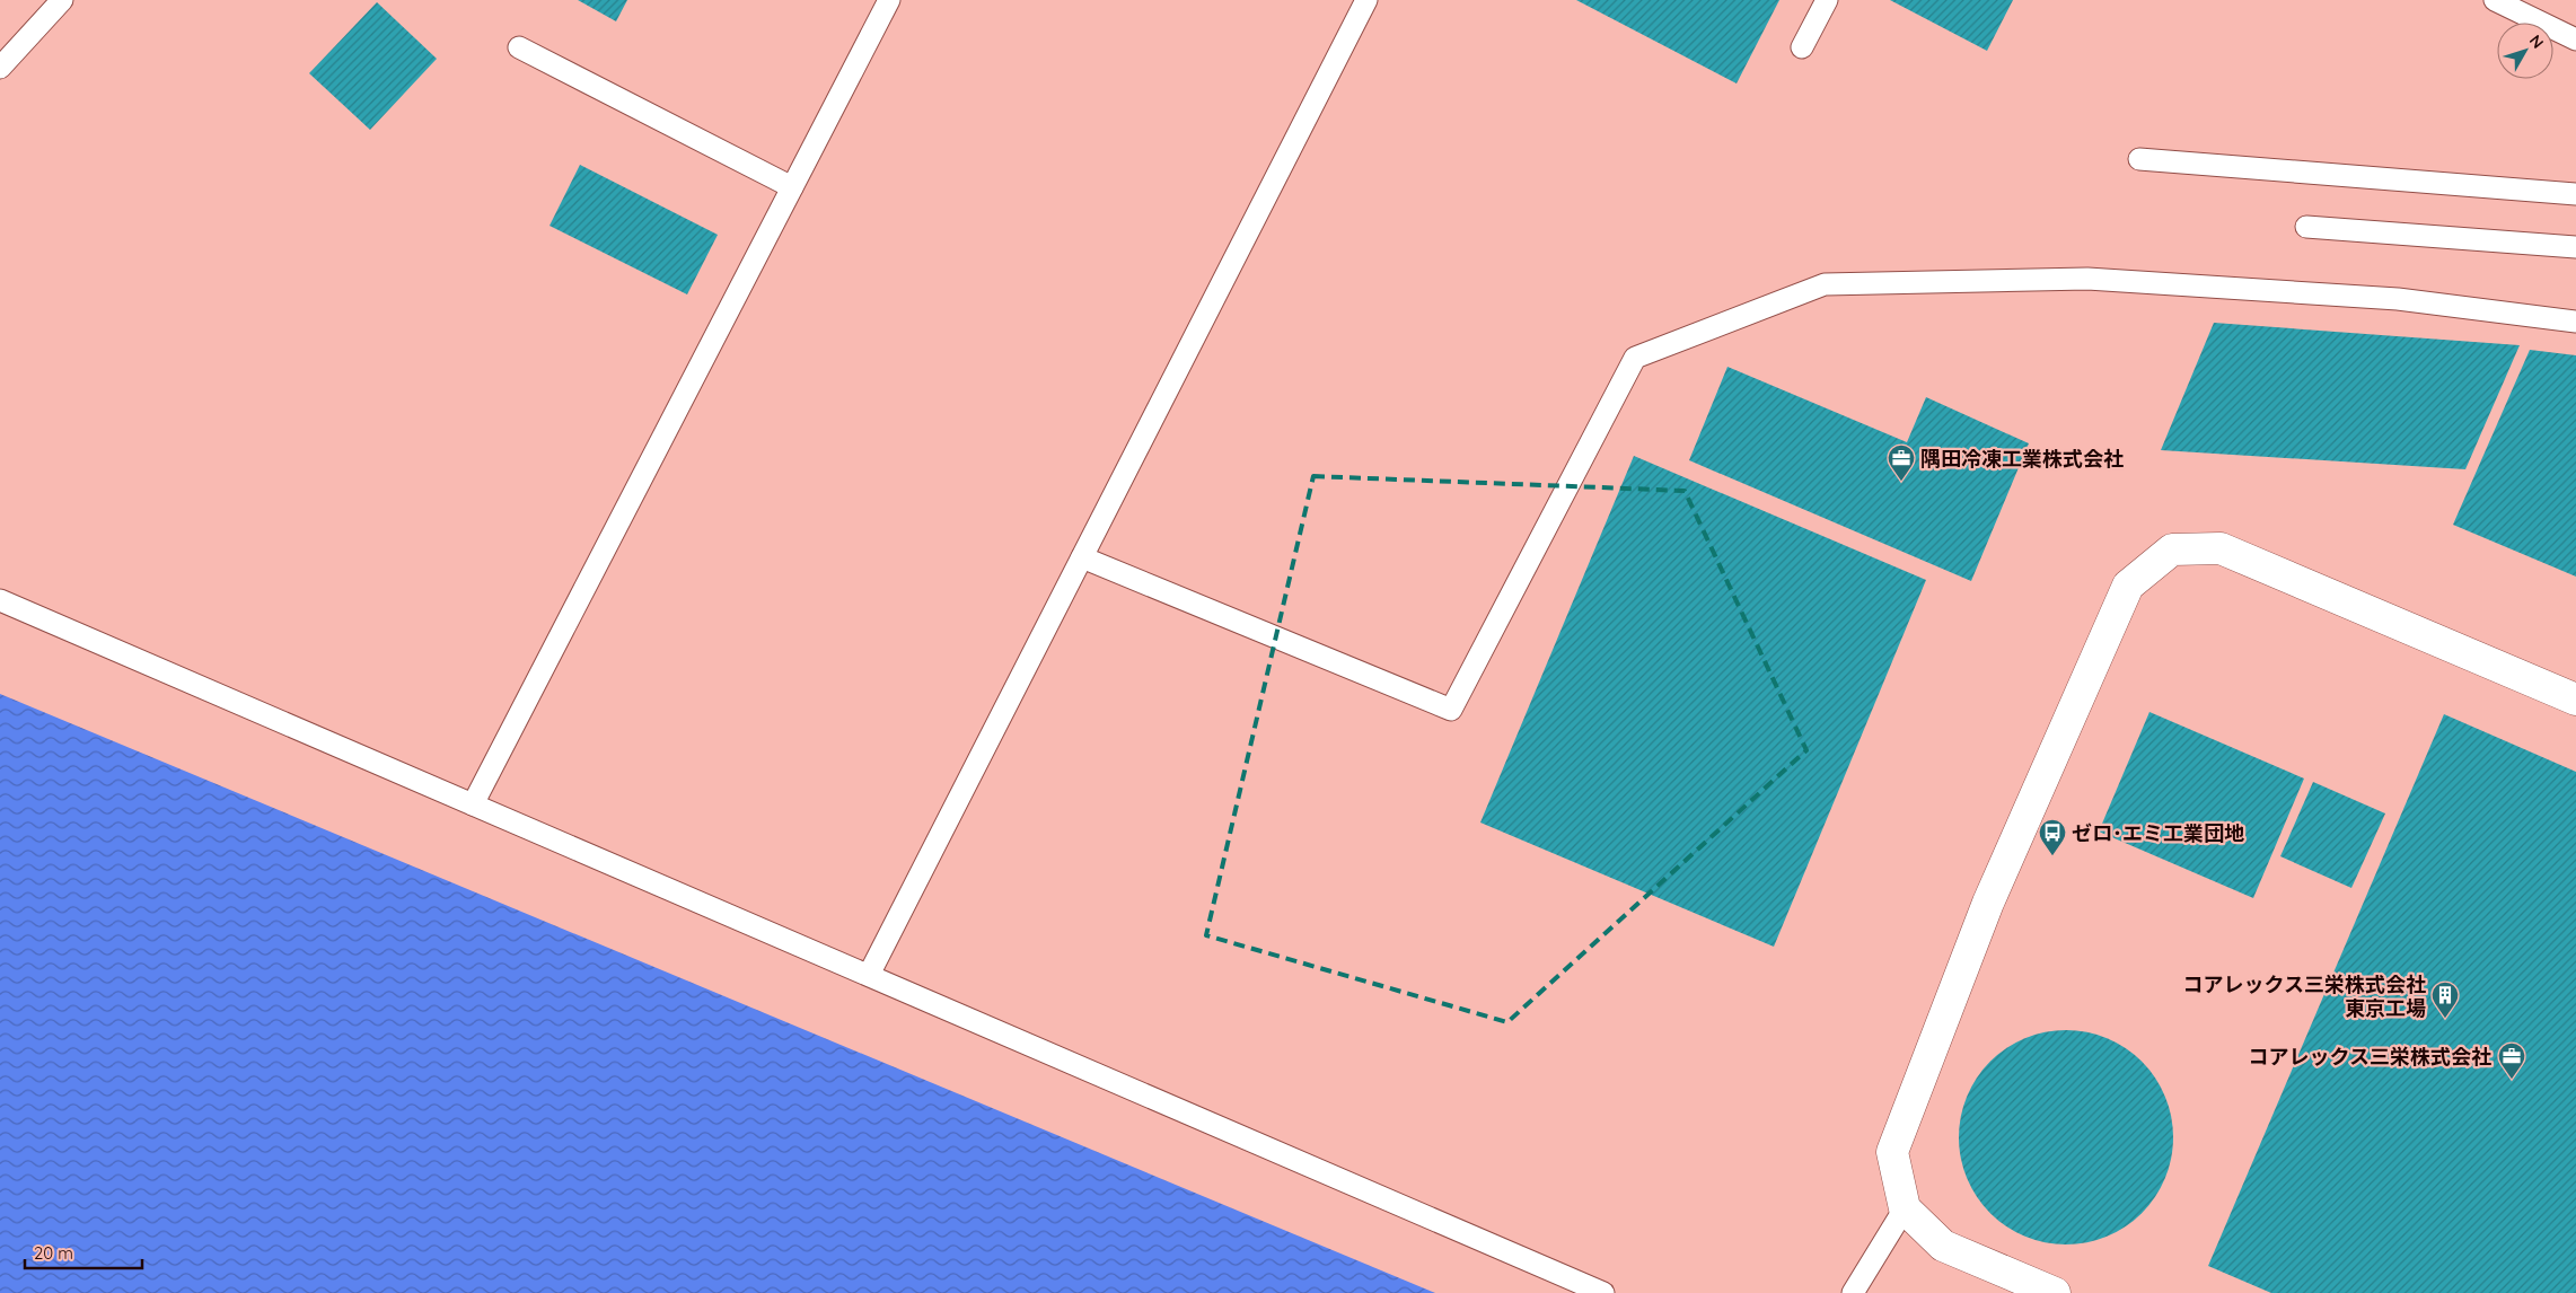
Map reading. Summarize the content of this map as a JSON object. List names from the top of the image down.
{
  "places": {
    "office": ["隅田冷凍工業株式会社", "コアレックス三栄株式会社"],
    "bus stop": ["ゼロ･エミ工業団地"],
    "building": ["コアレックス三栄株式会社 東京工場"]
  },
  "scale_bar": "20 m",
  "north": "top right"
}
